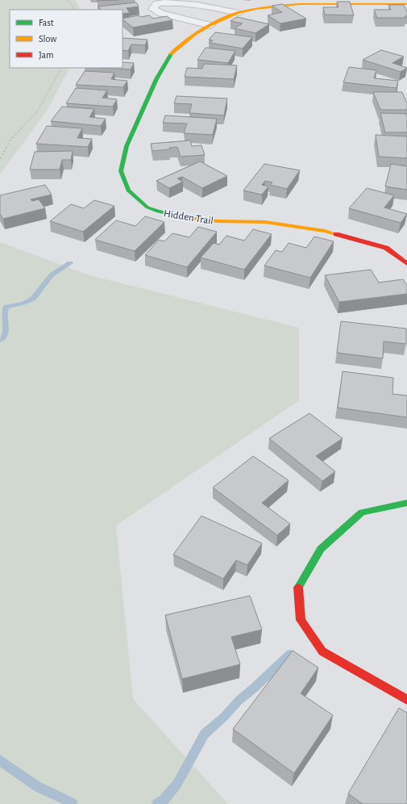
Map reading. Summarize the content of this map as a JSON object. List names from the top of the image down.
{
  "streets": {
    "street": ["Hidden Trail"]
  },
  "legend": ["Fast", "Slow", "Jam"]
}
